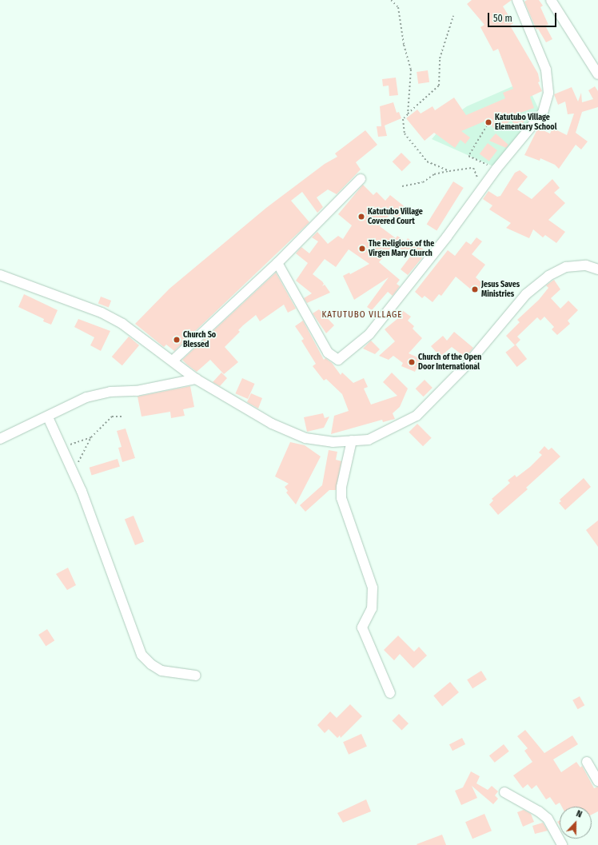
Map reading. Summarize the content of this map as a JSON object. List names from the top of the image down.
{
  "districts": ["KATUTUBO VILLAGE"],
  "places": [
    "Katutubo Village Elementary School",
    "Katutubo Village Covered Court",
    "The Religious of the Virgen Mary Church",
    "Jesus Saves Ministries",
    "Church So Blessed",
    "Church of the Open Door International"
  ],
  "scale_bar": "50 m",
  "north": "top"
}
